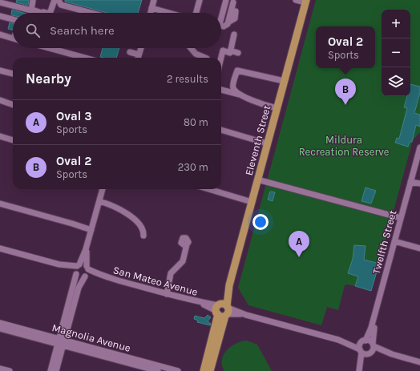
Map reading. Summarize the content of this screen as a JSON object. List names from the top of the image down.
{
  "streets": {
    "main road": ["Eleventh Street"],
    "street": ["Twelfth Street", "San Mateo Avenue", "Magnolia Avenue"]
  },
  "crossings": [
    ["Eleventh Street", "San Mateo Avenue"],
    ["Twelfth Street", "San Mateo Avenue"]
  ],
  "parks": ["Mildura Recreation Reserve"],
  "page": {
    "map_buttons": ["+", "−"],
    "search": "Search here",
    "popup": ["Oval 2", "Sports"],
    "heading": ["Nearby", "2 results"],
    "pins": ["B", "A"],
    "list": [
      {
        "mark": "A",
        "name": "Oval 3",
        "note": "Sports",
        "value": "80 m"
      },
      {
        "mark": "B",
        "name": "Oval 2",
        "note": "Sports",
        "value": "230 m"
      }
    ]
  }
}
